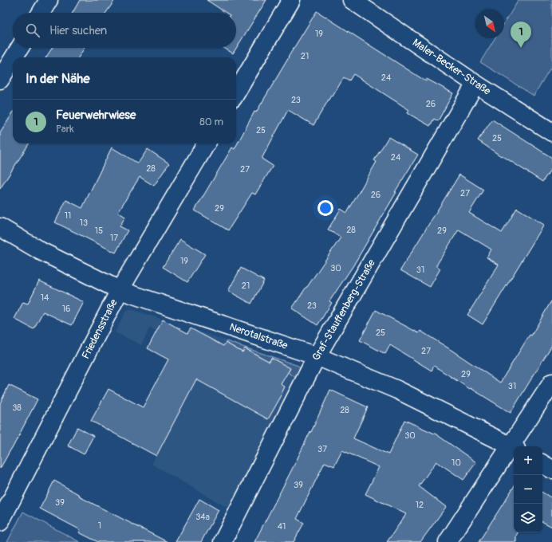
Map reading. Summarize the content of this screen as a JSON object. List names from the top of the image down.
{
  "streets": {
    "street": [
      "Maler-Becker-Straße",
      "Graf-Stauffenberg-Straße",
      "Friedensstraße",
      "Nerotalstraße"
    ]
  },
  "crossings": [
    ["Maler-Becker-Straße", "Graf-Stauffenberg-Straße"],
    ["Graf-Stauffenberg-Straße", "Nerotalstraße"],
    ["Friedensstraße", "Nerotalstraße"]
  ],
  "house_numbers": [
    "19",
    "21",
    "24",
    "23",
    "26",
    "25",
    "25",
    "24",
    "28",
    "27",
    "27",
    "26",
    "29",
    "11",
    "13",
    "28",
    "15",
    "29",
    "17",
    "19",
    "30",
    "31",
    "21",
    "14",
    "23",
    "16",
    "25",
    "27",
    "29",
    "31",
    "38",
    "28",
    "30",
    "37",
    "10",
    "39",
    "39",
    "12",
    "34a",
    "1",
    "41"
  ],
  "north": "bottom right",
  "page": {
    "search": "Hier suchen",
    "pins": "1",
    "heading": "In der Nähe",
    "list": [
      {
        "mark": "1",
        "name": "Feuerwehrwiese",
        "note": "Park",
        "value": "80 m"
      }
    ],
    "map_buttons": ["+", "−"]
  }
}
